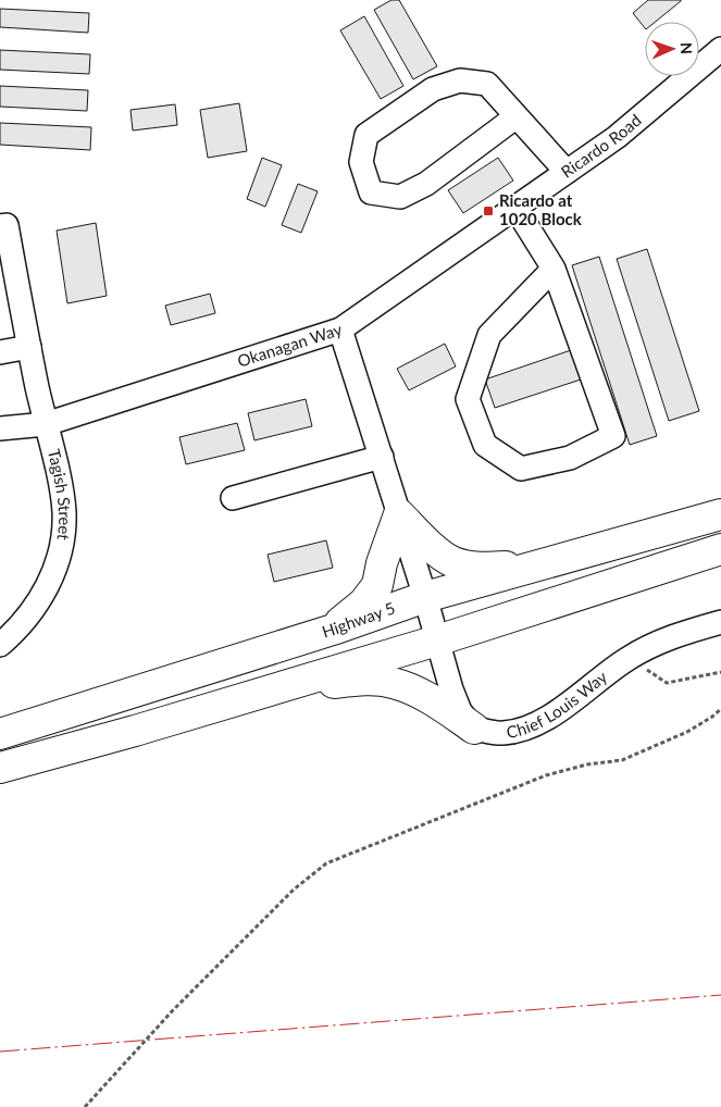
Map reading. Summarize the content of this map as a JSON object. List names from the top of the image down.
{
  "streets": {
    "highway": ["Highway 5"],
    "street": [
      "Ricardo Road",
      "Okanagan Way",
      "Tagish Street",
      "Chief Louis Way"
    ]
  },
  "crossings": [
    ["Ricardo Road", "Okanagan Way"],
    ["Okanagan Way", "Tagish Street"],
    ["Okanagan Way", "Highway 5"]
  ],
  "places": {
    "transit": ["Ricardo at 1020 Block"]
  },
  "north": "right"
}
